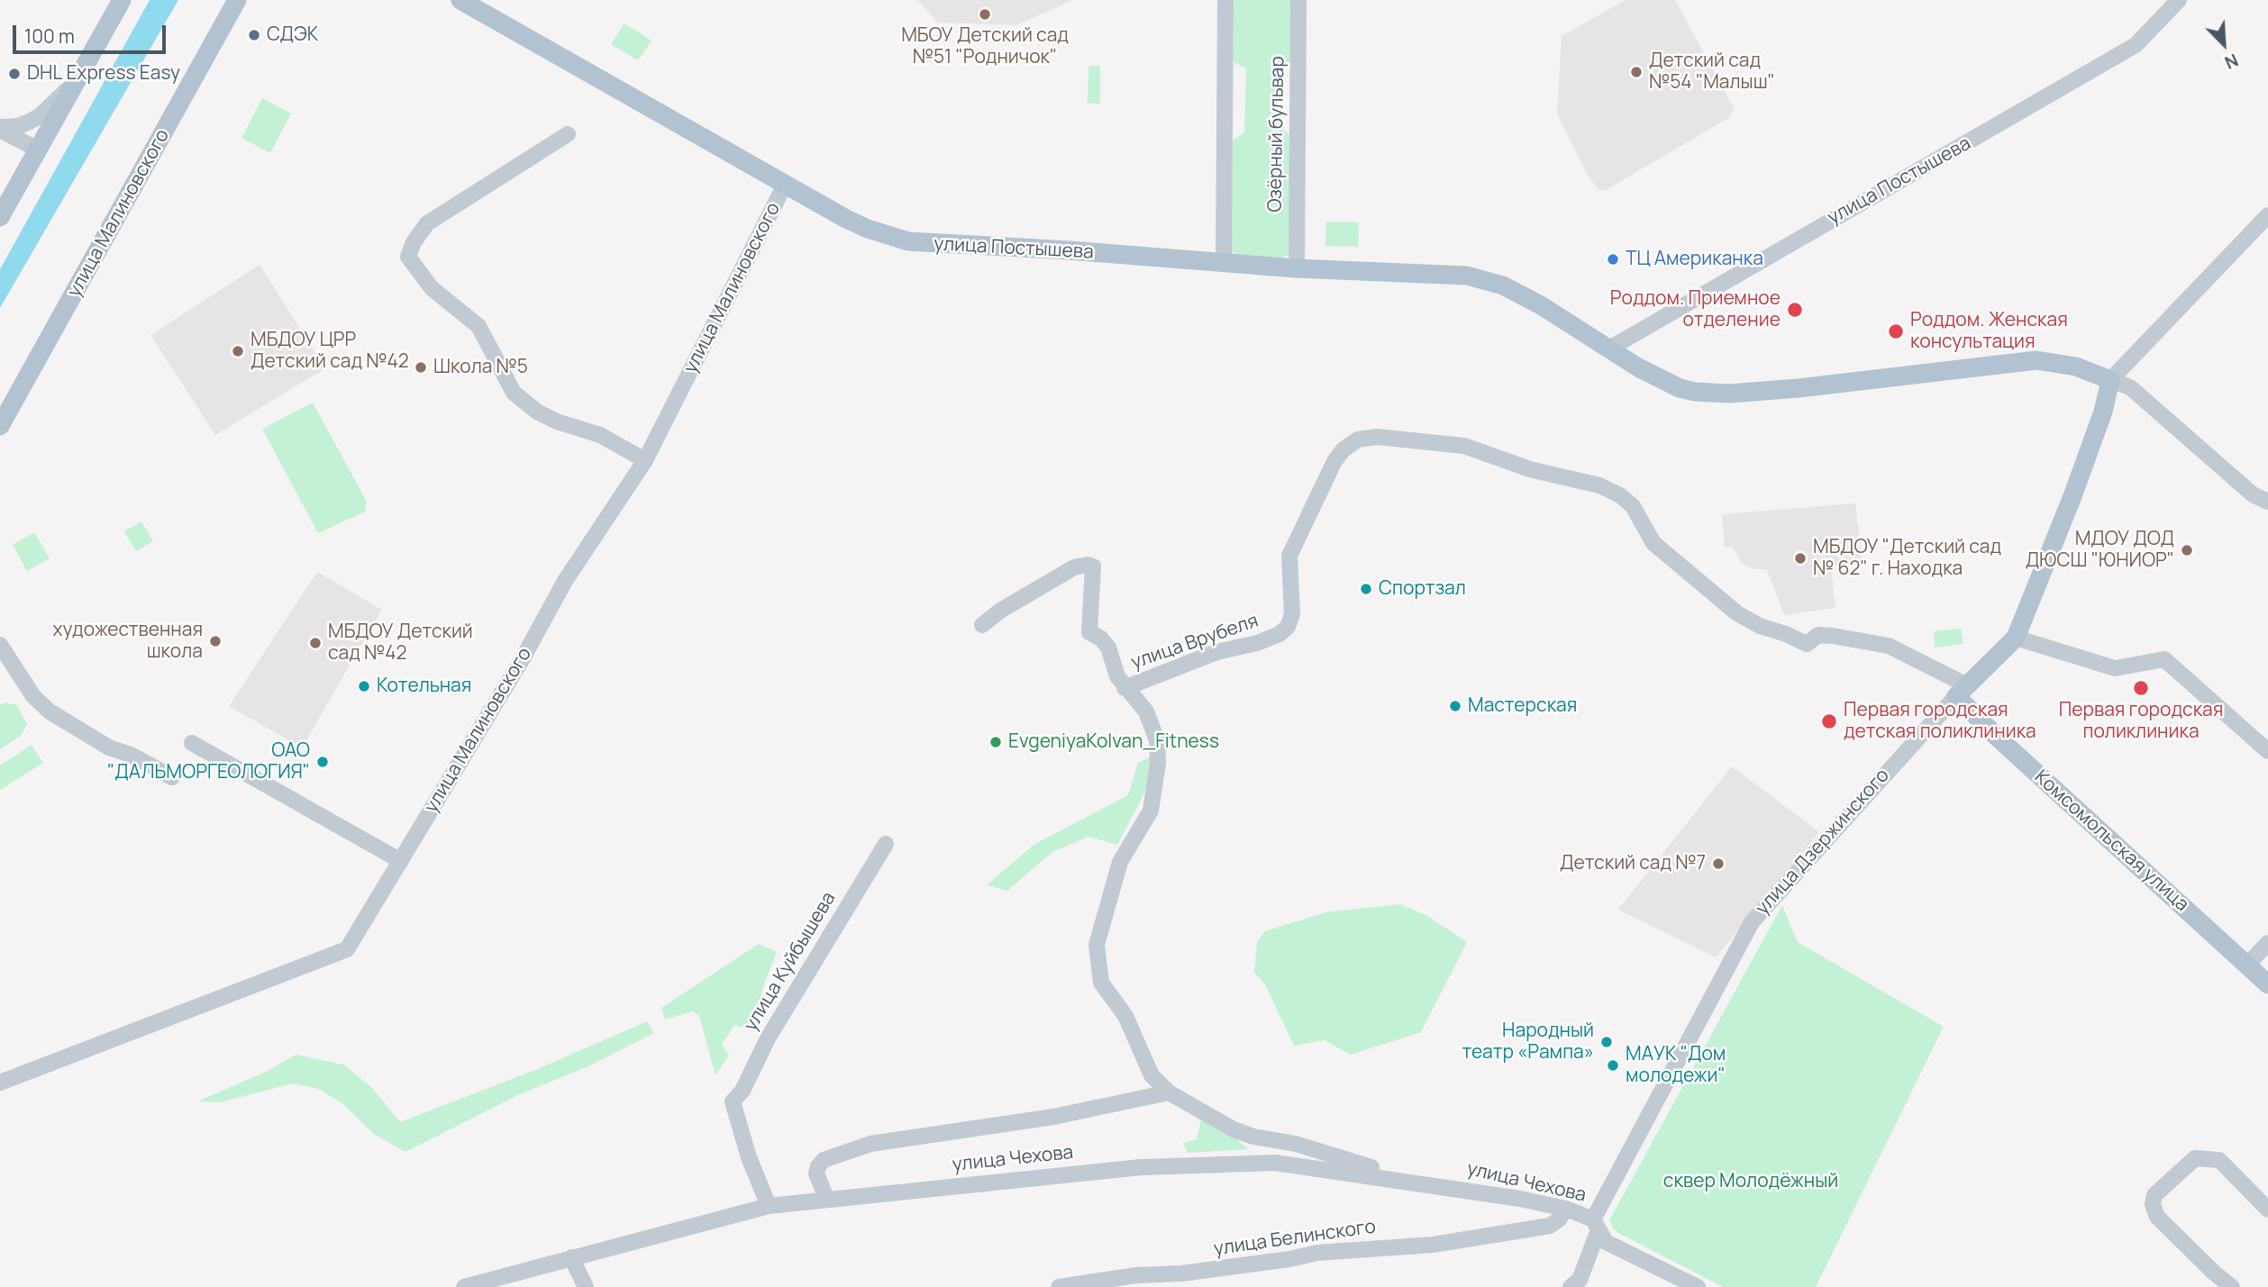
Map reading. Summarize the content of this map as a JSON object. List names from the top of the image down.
{
  "streets": {
    "main road": [
      "улица Постышева",
      "улица Малиновского",
      "Комсомольская улица",
      "улица Дзержинского"
    ],
    "street": [
      "Озёрный бульвар",
      "улица Врубеля",
      "улица Куйбышева",
      "улица Чехова",
      "улица Белинского"
    ]
  },
  "crossings": [
    ["Озёрный бульвар", "улица Постышева"],
    ["улица Постышева", "улица Малиновского"],
    ["улица Постышева", "улица Дзержинского"],
    ["улица Врубеля", "Комсомольская улица"],
    ["улица Врубеля", "улица Дзержинского"],
    ["Комсомольская улица", "улица Дзержинского"],
    ["улица Дзержинского", "улица Чехова"],
    ["улица Чехова", "улица Белинского"]
  ],
  "parks": ["сквер Молодёжный"],
  "places": [
    "МБОУ Детский сад №51 \"Родничок\"",
    "СДЭК",
    "Детский сад №54 \"Малыш\"",
    "DHL Express Easy",
    "ТЦ Американка",
    "Роддом. Приемное отделение",
    "Роддом. Женская консультация",
    "МБДОУ ЦРР Детский сад №42",
    "Школа №5",
    "МДОУ ДОД ДЮСШ \"ЮНИОР\"",
    "МБДОУ \"Детский сад № 62\" г. Находка",
    "Спортзал",
    "художественная школа",
    "МБДОУ Детский сад №42",
    "Котельная",
    "Первая городская поликлиника",
    "Мастерская",
    "Первая городская детская поликлиника",
    "EvgeniyaKolvan_Fitness",
    "ОАО \"ДАЛЬМОРГЕОЛОГИЯ\"",
    "Детский сад №7",
    "Народный театр «Рампа»",
    "МАУК \"Дом молодежи\""
  ],
  "scale_bar": "100 m",
  "north": "bottom right"
}
